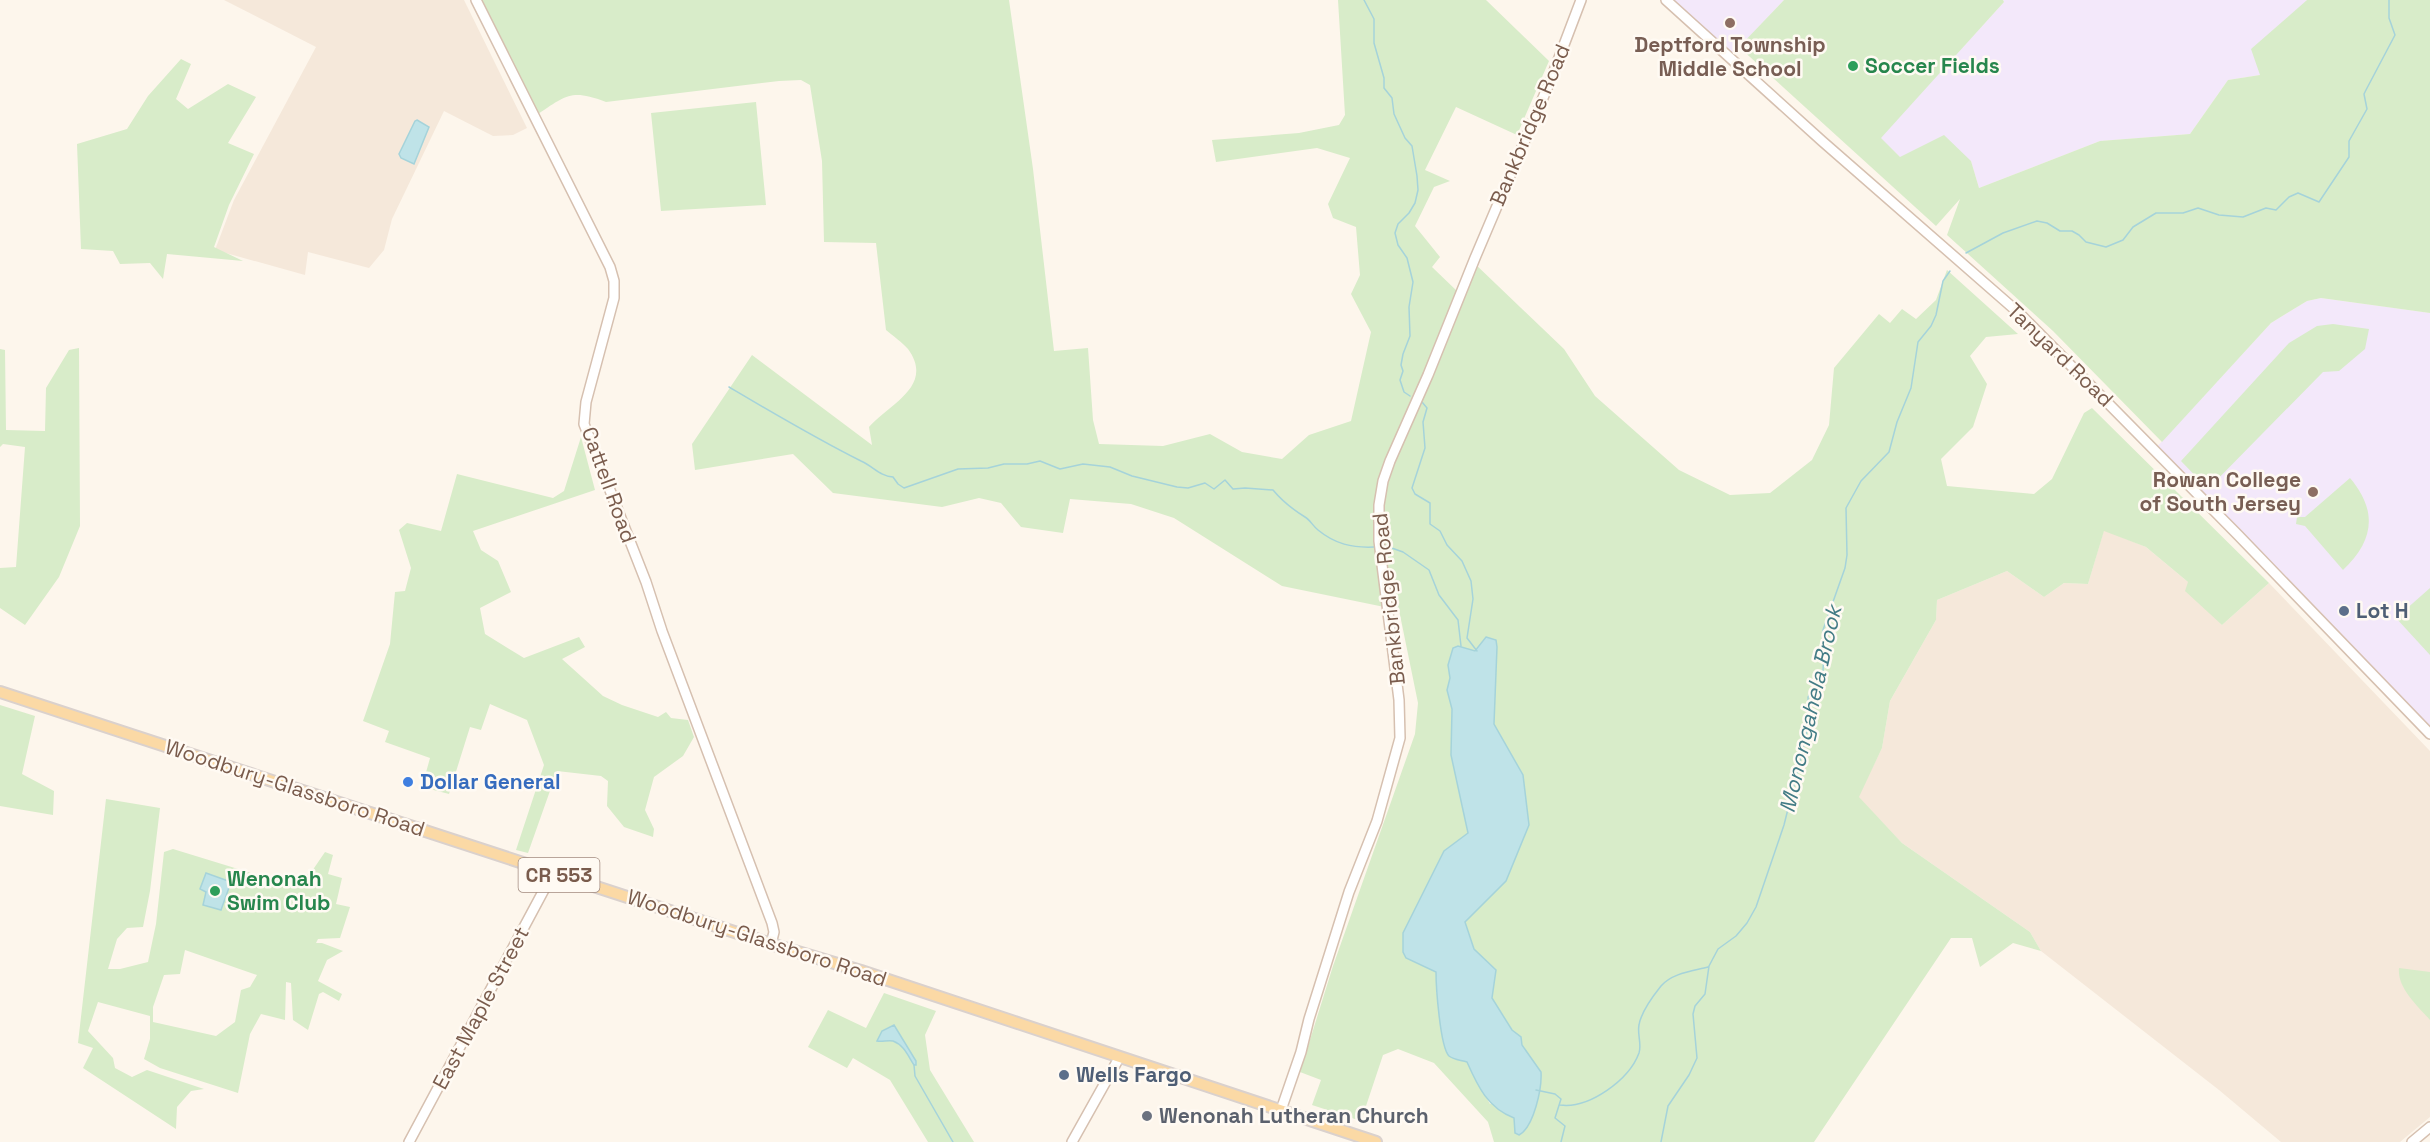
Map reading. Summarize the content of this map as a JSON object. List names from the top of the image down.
{
  "streets": {
    "main road": ["Woodbury-Glassboro Road", "CR 553"],
    "street": [
      "Bankbridge Road",
      "Tanyard Road",
      "Cattell Road",
      "East Maple Street"
    ]
  },
  "crossings": [
    ["Bankbridge Road", "Woodbury-Glassboro Road"],
    ["Cattell Road", "Woodbury-Glassboro Road"],
    ["Woodbury-Glassboro Road", "East Maple Street"]
  ],
  "water": ["Monongahela Brook"],
  "places": [
    "Deptford Township Middle School",
    "Soccer Fields",
    "Rowan College of South Jersey",
    "Lot H",
    "Dollar General",
    "Wenonah Swim Club",
    "Wells Fargo",
    "Wenonah Lutheran Church"
  ]
}
